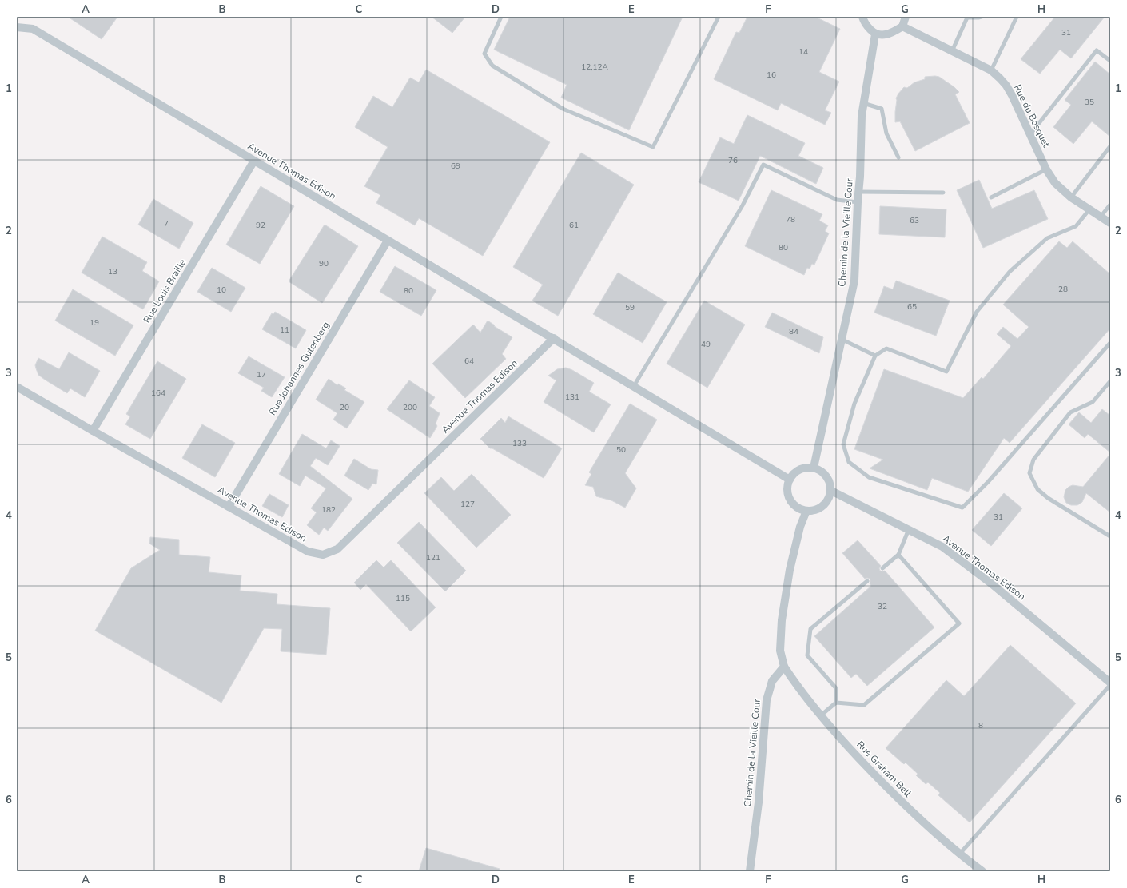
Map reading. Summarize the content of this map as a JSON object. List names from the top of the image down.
{
  "streets": {
    "street": [
      "Rue du Bosquet",
      "Avenue Thomas Edison",
      "Chemin de la Vieille Cour",
      "Rue Louis Braille",
      "Rue Johannes Gutenberg",
      "Rue Graham Bell"
    ]
  },
  "crossings": [
    ["Avenue Thomas Edison", "Chemin de la Vieille Cour"],
    ["Avenue Thomas Edison", "Rue Louis Braille"],
    ["Avenue Thomas Edison", "Rue Johannes Gutenberg"],
    ["Chemin de la Vieille Cour", "Rue Graham Bell"]
  ],
  "house_numbers": [
    "31",
    "14",
    "12;12A",
    "16",
    "35",
    "76",
    "69",
    "78",
    "63",
    "7",
    "92",
    "61",
    "80",
    "90",
    "13",
    "28",
    "10",
    "80",
    "65",
    "59",
    "19",
    "11",
    "84",
    "49",
    "64",
    "17",
    "164",
    "131",
    "20",
    "200",
    "133",
    "50",
    "127",
    "182",
    "31",
    "121",
    "115",
    "32",
    "8"
  ],
  "grid": {
    "columns": [
      "A",
      "B",
      "C",
      "D",
      "E",
      "F",
      "G",
      "H"
    ],
    "rows": [
      "1",
      "2",
      "3",
      "4",
      "5",
      "6"
    ]
  }
}
